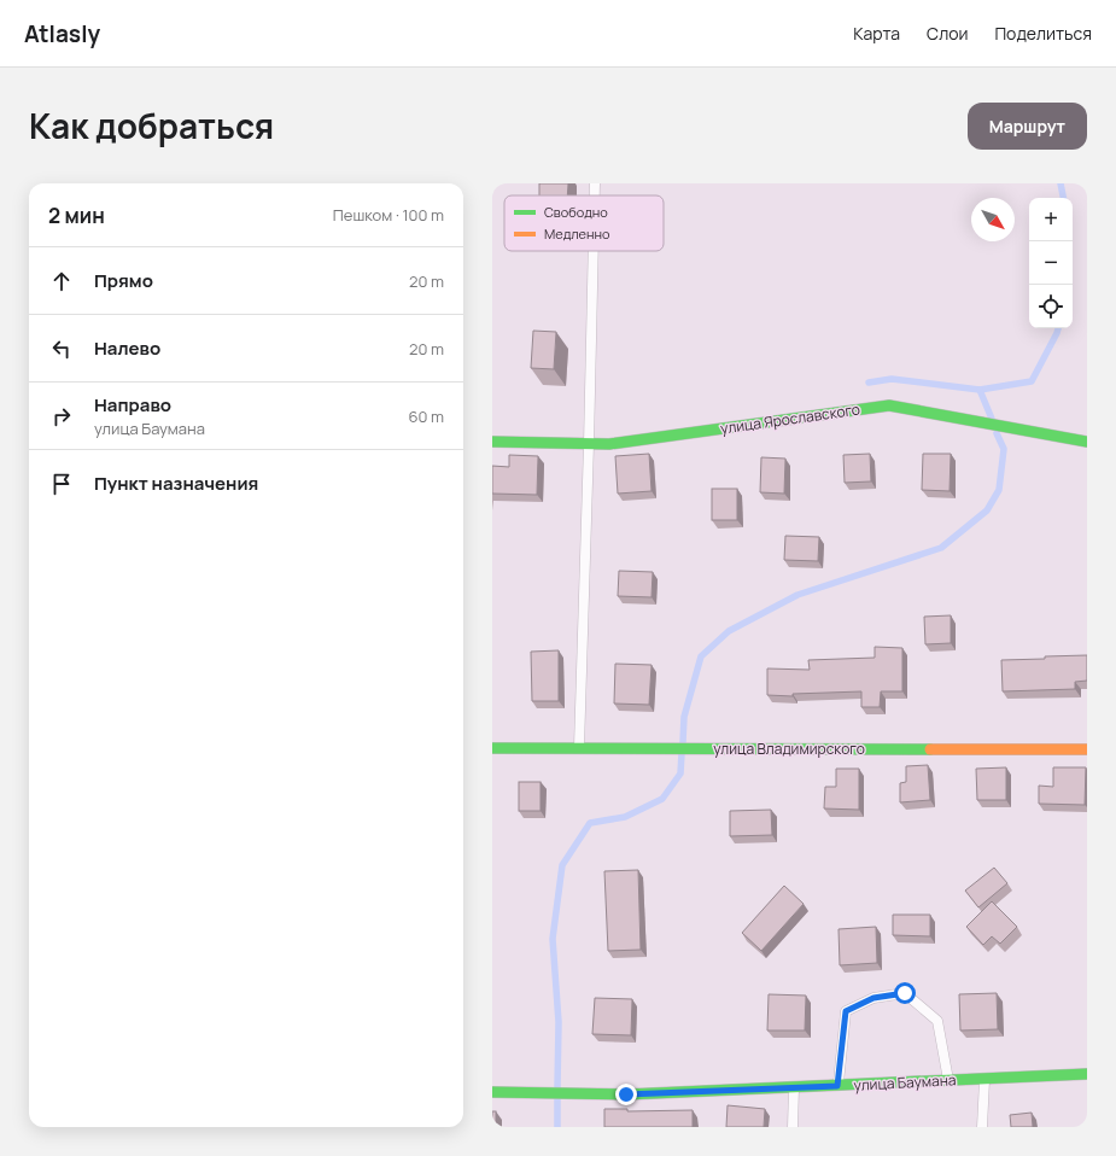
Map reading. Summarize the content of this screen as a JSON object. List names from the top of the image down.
{
  "streets": {
    "street": ["улица Ярославского", "улица Владимирского", "улица Баумана"]
  },
  "legend": ["Свободно", "Медленно"],
  "north": "bottom right",
  "page": {
    "header": "Atlasly",
    "nav": ["Карта", "Слои", "Поделиться"],
    "title": "Как добраться",
    "buttons": "Маршрут",
    "heading": ["2 мин", "Пешком · 100 m"],
    "map_buttons": ["+", "−"],
    "list": [
      ["Прямо", "20 m"],
      ["Налево", "20 m"],
      ["Направо", "улица Баумана", "60 m"],
      "Пункт назначения"
    ]
  }
}
